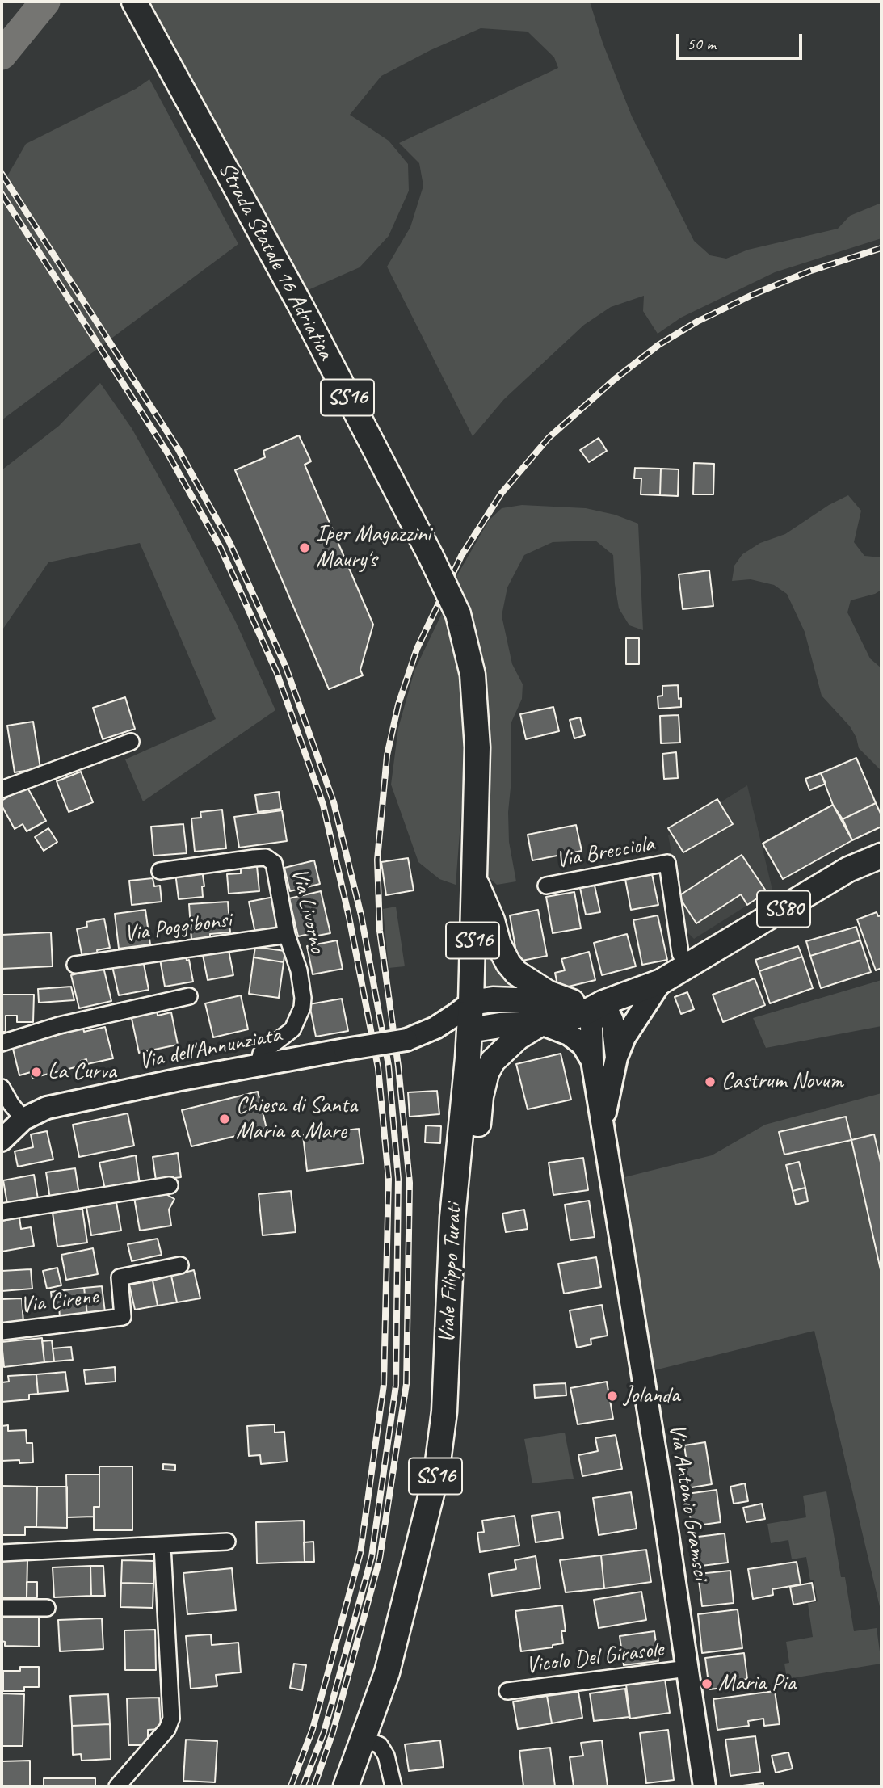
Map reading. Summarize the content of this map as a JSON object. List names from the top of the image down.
{
  "streets": {
    "main road": [
      "Strada Statale 16 Adriatica",
      "SS16",
      "SS80",
      "Viale Filippo Turati"
    ],
    "street": [
      "Via Brecciola",
      "Via Livorno",
      "Via Poggibonsi",
      "Via dell'Annunziata",
      "Via Cirene",
      "Via Antonio Gramsci",
      "Vicolo Del Girasole"
    ]
  },
  "crossings": [
    ["Strada Statale 16 Adriatica", "Viale Filippo Turati"],
    ["Via Brecciola", "SS80"],
    ["SS80", "Via dell'Annunziata"],
    ["SS80", "Viale Filippo Turati"],
    ["SS80", "Via Antonio Gramsci"],
    ["Via Livorno", "Via Poggibonsi"],
    ["Via Livorno", "Via dell'Annunziata"],
    ["Via dell'Annunziata", "Viale Filippo Turati"],
    ["Via Antonio Gramsci", "Vicolo Del Girasole"]
  ],
  "places": [
    "Iper Magazzini Maury's",
    "La Curva",
    "Castrum Novum",
    "Chiesa di Santa Maria a Mare",
    "Jolanda",
    "Maria Pia"
  ],
  "scale_bar": "50 m"
}
